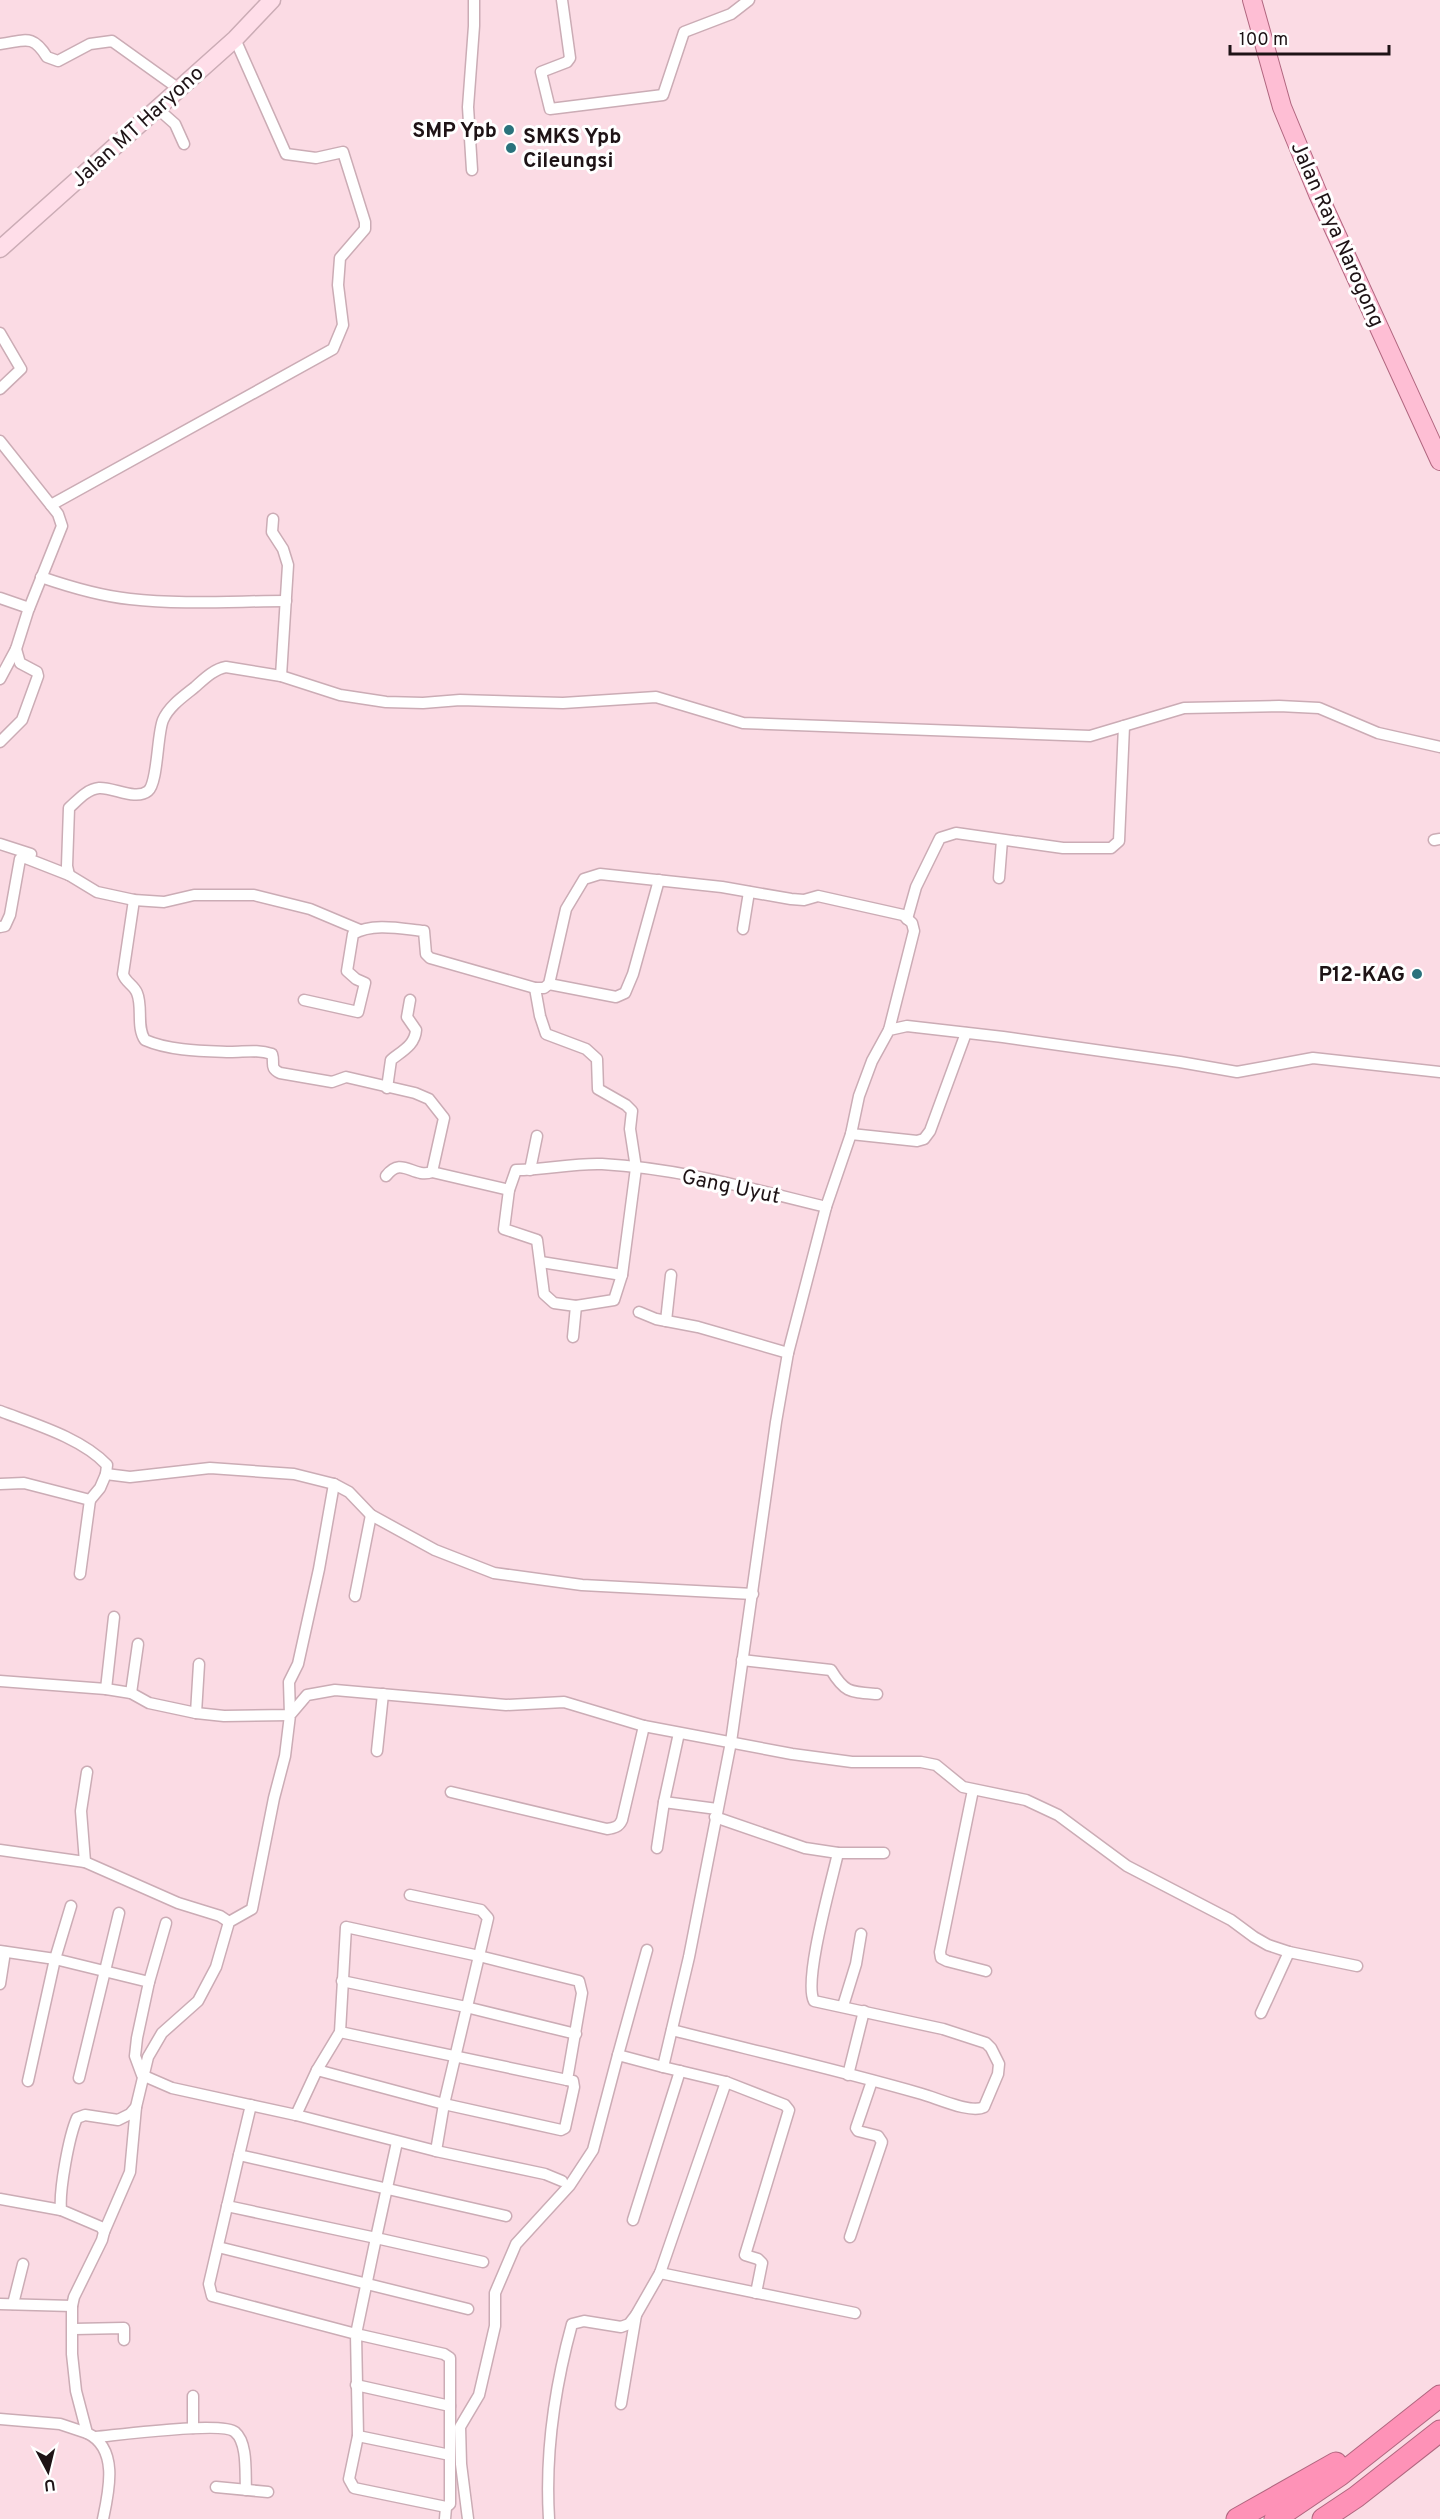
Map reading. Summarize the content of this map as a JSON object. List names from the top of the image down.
{
  "streets": {
    "main road": ["Jalan MT Haryono", "Jalan Raya Narogong"],
    "street": ["Gang Uyut"]
  },
  "places": ["SMP Ypb", "SMKS Ypb Cileungsi", "P12-KAG"],
  "scale_bar": "100 m",
  "north": "bottom"
}
